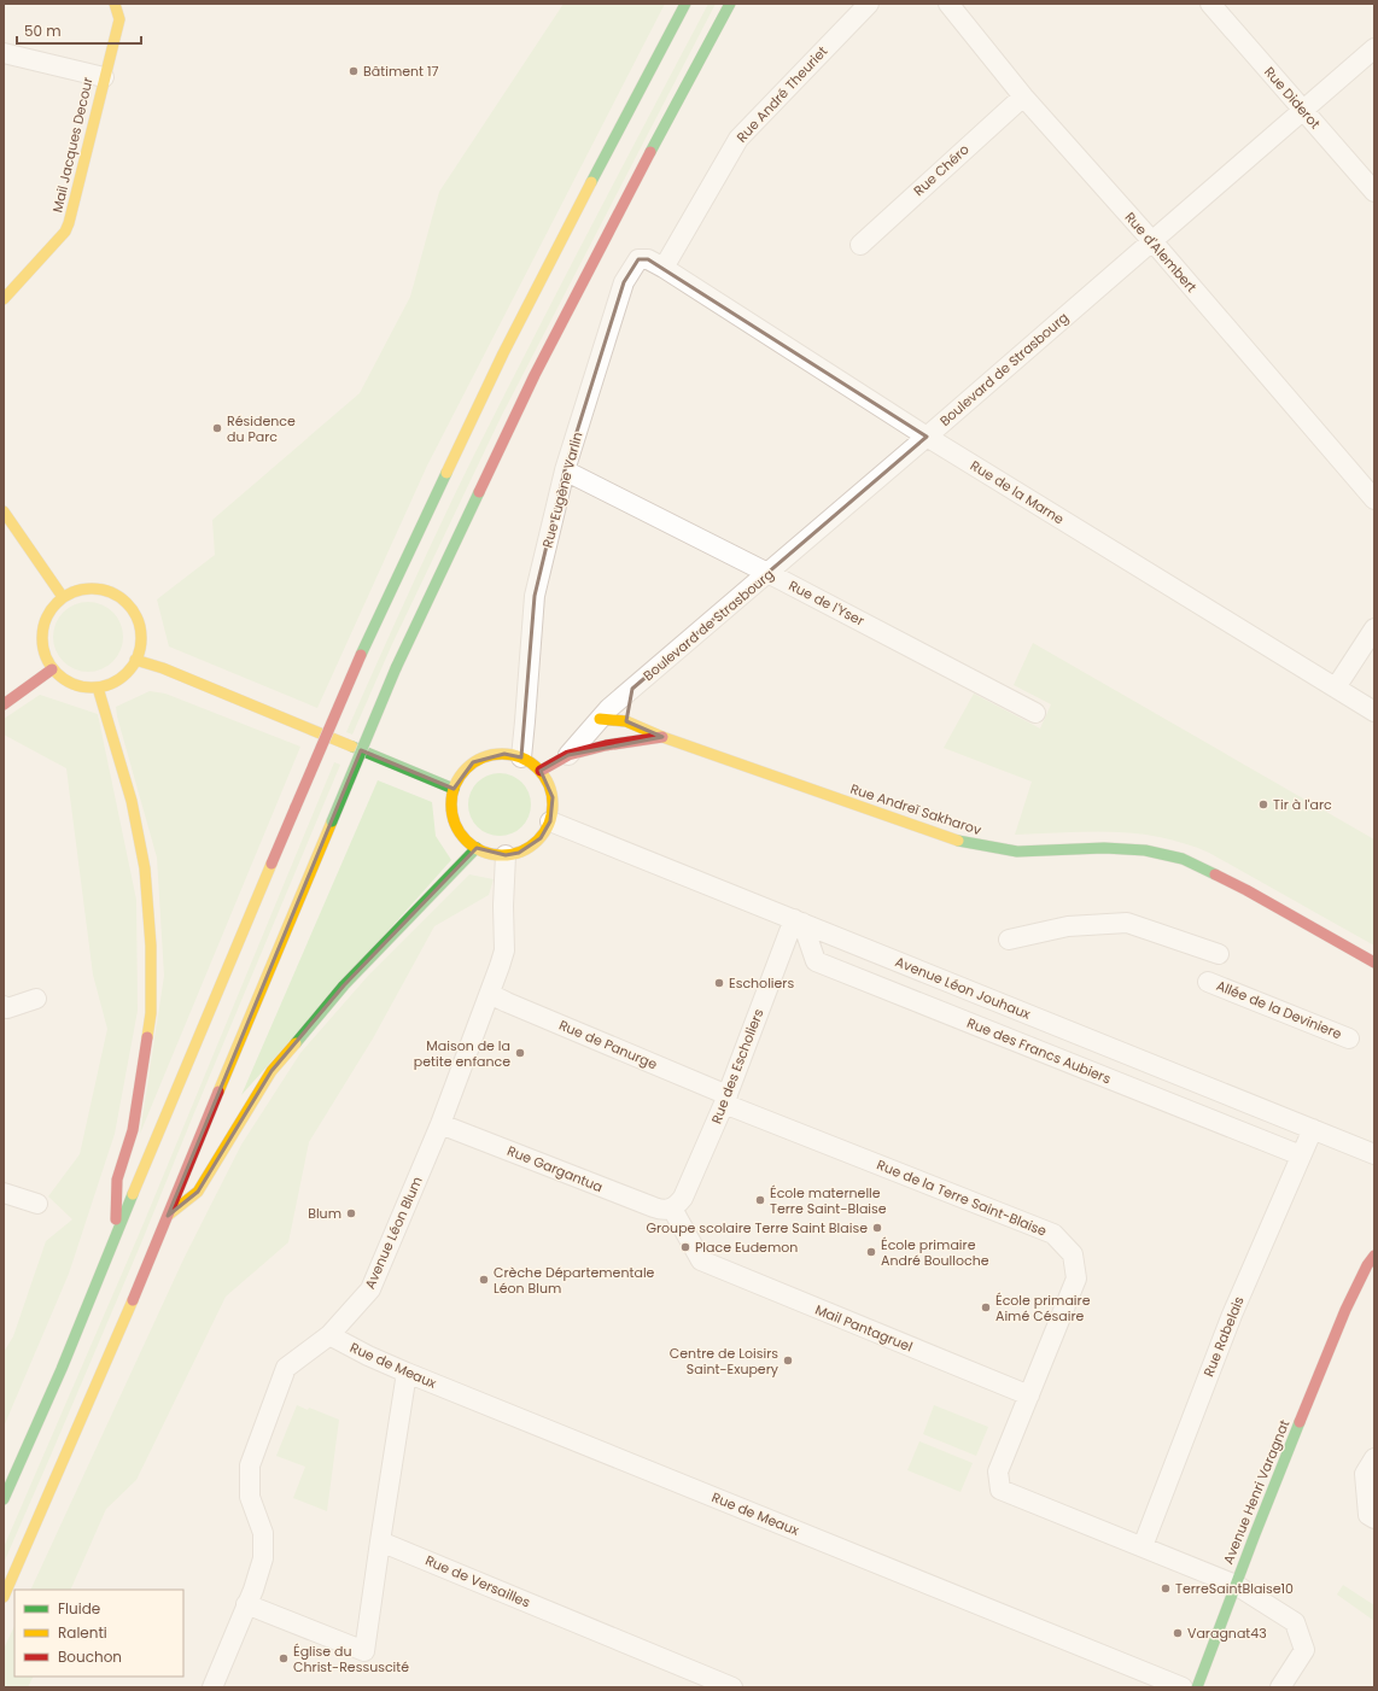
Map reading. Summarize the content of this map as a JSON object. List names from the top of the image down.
{
  "streets": {
    "main road": ["Mail Jacques Decour", "Rue Andreï Sakharov", "Avenue Henri Varagnat"],
    "street": [
      "Rue André Theuriet",
      "Rue Diderot",
      "Rue Chéro",
      "Rue d'Alembert",
      "Boulevard de Strasbourg",
      "Rue Eugène Varlin",
      "Rue de la Marne",
      "Rue de l'Yser",
      "Avenue Léon Jouhaux",
      "Allée de la Deviniere",
      "Rue de Panurge",
      "Rue des Francs Aubiers",
      "Rue des Escholiers",
      "Rue Gargantua",
      "Rue de la Terre Saint-Blaise",
      "Avenue Léon Blum",
      "Mail Pantagruel",
      "Rue Rabelais",
      "Rue de Meaux",
      "Rue de Versailles"
    ]
  },
  "crossings": [
    ["Rue André Theuriet", "Rue Eugène Varlin"],
    ["Rue André Theuriet", "Rue de la Marne"],
    ["Rue Diderot", "Boulevard de Strasbourg"],
    ["Rue Chéro", "Rue d'Alembert"],
    ["Rue d'Alembert", "Boulevard de Strasbourg"],
    ["Boulevard de Strasbourg", "Rue de la Marne"],
    ["Boulevard de Strasbourg", "Rue de l'Yser"],
    ["Boulevard de Strasbourg", "Rue Andreï Sakharov"],
    ["Rue Eugène Varlin", "Rue de la Marne"],
    ["Rue Eugène Varlin", "Rue de l'Yser"],
    ["Rue Eugène Varlin", "Rue Andreï Sakharov"],
    ["Rue Eugène Varlin", "Avenue Léon Jouhaux"],
    ["Rue Eugène Varlin", "Avenue Léon Blum"],
    ["Rue Andreï Sakharov", "Avenue Léon Jouhaux"],
    ["Rue Andreï Sakharov", "Avenue Léon Blum"],
    ["Avenue Léon Jouhaux", "Rue des Francs Aubiers"],
    ["Avenue Léon Jouhaux", "Rue des Escholiers"],
    ["Avenue Léon Jouhaux", "Avenue Léon Blum"],
    ["Avenue Léon Jouhaux", "Rue Rabelais"],
    ["Rue de Panurge", "Rue des Escholiers"],
    ["Rue de Panurge", "Rue de la Terre Saint-Blaise"],
    ["Rue de Panurge", "Avenue Léon Blum"],
    ["Rue des Francs Aubiers", "Rue des Escholiers"],
    ["Rue des Francs Aubiers", "Rue Rabelais"],
    ["Rue des Escholiers", "Rue Gargantua"],
    ["Rue des Escholiers", "Rue de la Terre Saint-Blaise"],
    ["Rue des Escholiers", "Mail Pantagruel"],
    ["Rue Gargantua", "Avenue Léon Blum"],
    ["Rue Gargantua", "Mail Pantagruel"],
    ["Rue de la Terre Saint-Blaise", "Mail Pantagruel"],
    ["Rue de la Terre Saint-Blaise", "Rue Rabelais"],
    ["Rue de la Terre Saint-Blaise", "Avenue Henri Varagnat"],
    ["Avenue Léon Blum", "Rue de Meaux"]
  ],
  "places": [
    "Bâtiment 17",
    "Résidence du Parc",
    "Tir à l'arc",
    "Escholiers",
    "Maison de la petite enfance",
    "École maternelle Terre Saint-Blaise",
    "Blum",
    "Groupe scolaire Terre Saint Blaise",
    "Place Eudemon",
    "École primaire André Boulloche",
    "Crèche Départementale Léon Blum",
    "École primaire Aimé Césaire",
    "Centre de Loisirs Saint-Exupery",
    "TerreSaintBlaise10",
    "Varagnat43",
    "Église du Christ-Ressuscité"
  ],
  "legend": ["Fluide", "Ralenti", "Bouchon"],
  "scale_bar": "50 m"
}
